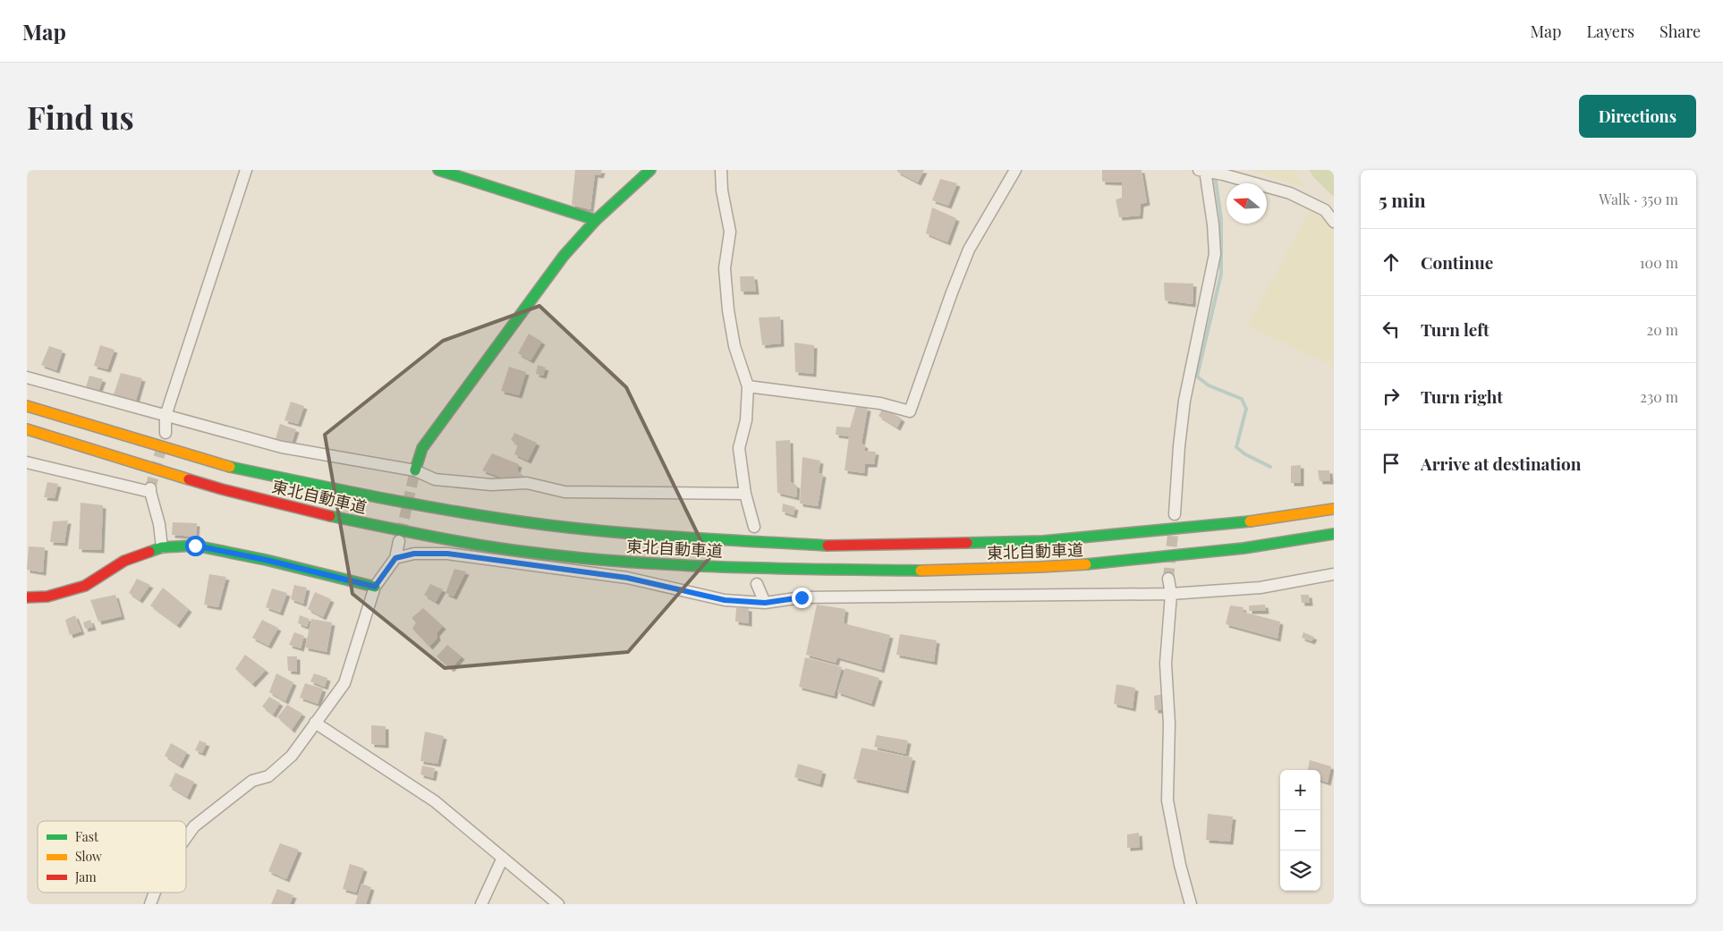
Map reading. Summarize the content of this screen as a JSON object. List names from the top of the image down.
{
  "streets": {
    "main road": ["東北自動車道"]
  },
  "legend": ["Fast", "Slow", "Jam"],
  "north": "left",
  "page": {
    "header": "Map",
    "nav": ["Map", "Layers", "Share"],
    "buttons": "Directions",
    "title": "Find us",
    "heading": ["5 min", "Walk · 350 m"],
    "list": [
      ["Continue", "100 m"],
      ["Turn left", "20 m"],
      ["Turn right", "230 m"],
      "Arrive at destination"
    ],
    "map_buttons": ["+", "−"]
  }
}
